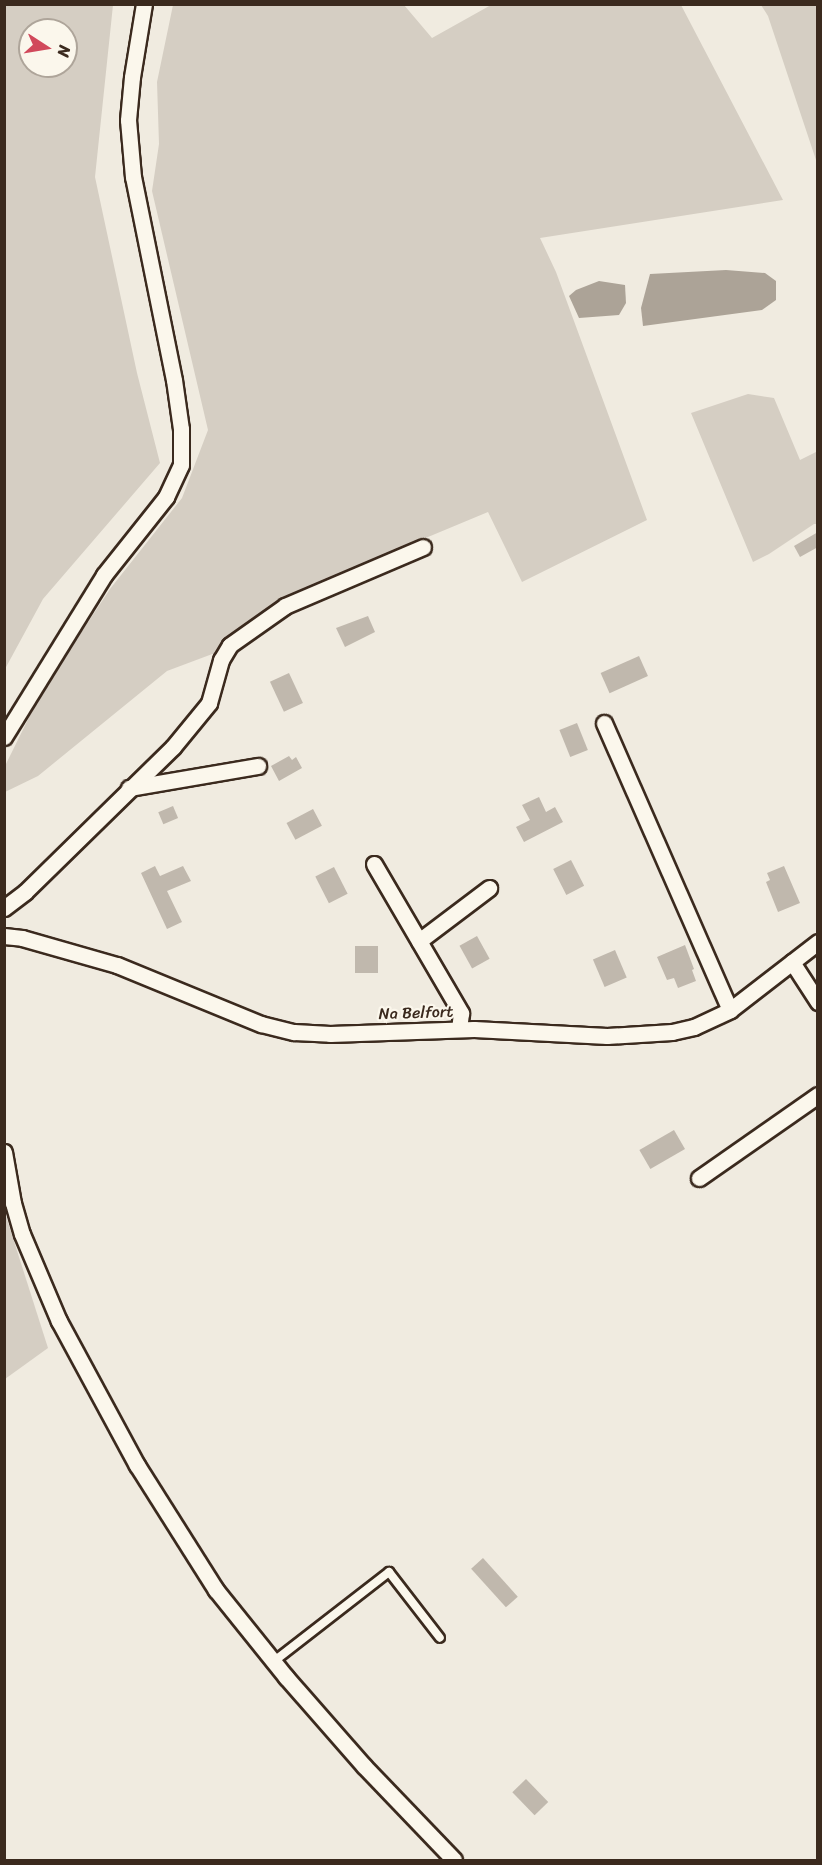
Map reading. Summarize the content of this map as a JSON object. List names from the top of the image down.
{
  "streets": {
    "street": ["Na Belfort"]
  },
  "north": "right"
}
